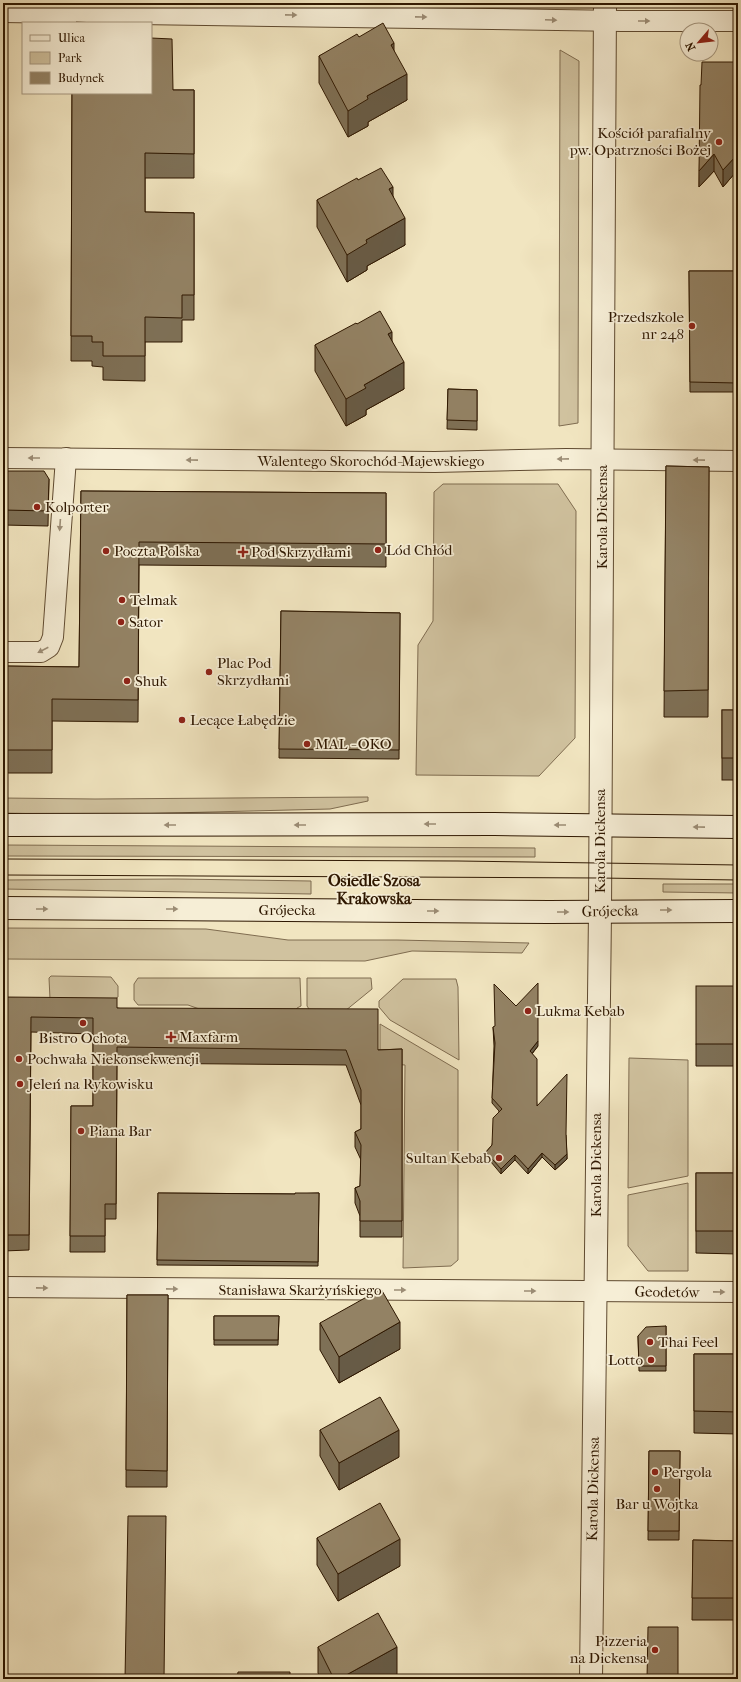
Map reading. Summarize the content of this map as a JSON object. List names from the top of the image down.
{
  "streets": {
    "street": [
      "Walentego Skorochód-Majewskiego",
      "Karola Dickensa",
      "Grójecka",
      "Stanisława Skarżyńskiego",
      "Geodetów"
    ]
  },
  "crossings": [
    ["Walentego Skorochód-Majewskiego", "Karola Dickensa"],
    ["Karola Dickensa", "Grójecka"],
    ["Karola Dickensa", "Stanisława Skarżyńskiego"],
    ["Karola Dickensa", "Geodetów"],
    ["Stanisława Skarżyńskiego", "Geodetów"]
  ],
  "one_way": ["Walentego Skorochód-Majewskiego", "Stanisława Skarżyńskiego", "Geodetów"],
  "districts": ["Osiedle Szosa Krakowska"],
  "places": {
    "other": [
      "Kościół parafialny pw. Opatrzności Bożej",
      "Przedszkole nr 248",
      "Kolporter",
      "Lód Chłód",
      "Poczta Polska",
      "Telmak",
      "Sator",
      "Plac Pod Skrzydłami",
      "Shuk",
      "Lecące Łabędzie",
      "MAL - OKO",
      "Lukma Kebab",
      "Bistro Ochota",
      "Pochwała Niekonsekwencji",
      "Jeleń na Rykowisku",
      "Piana Bar",
      "Sultan Kebab",
      "Thai Feel",
      "Lotto",
      "Pergola",
      "Bar u Wojtka",
      "Pizzeria na Dickensa"
    ],
    "health": ["Pod Skrzydłami", "Maxfarm"]
  },
  "legend": ["Ulica", "Park", "Budynek"],
  "north": "bottom left"
}
